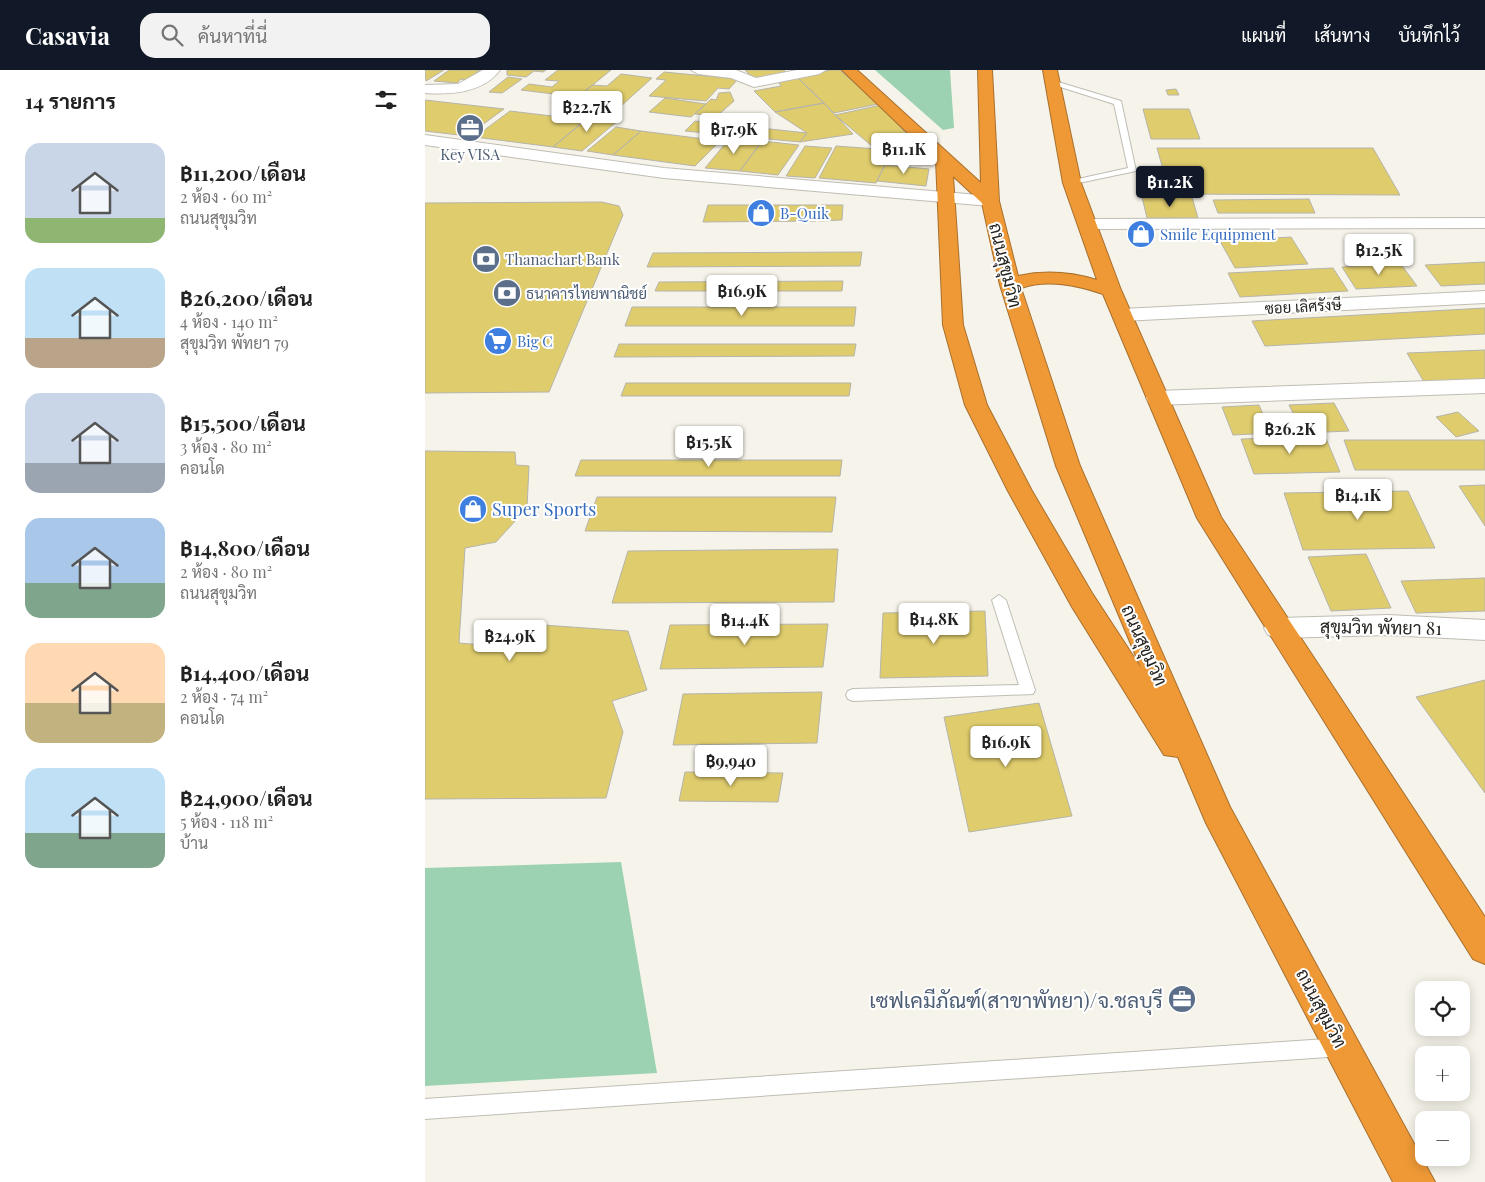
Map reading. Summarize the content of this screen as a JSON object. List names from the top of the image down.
{
  "streets": {
    "highway": ["ถนนสุขุมวิท"],
    "street": ["ซอย เลิศรังษี", "สุขุมวิท พัทยา 81"]
  },
  "places": {
    "office": ["Key VISA", "เซฟเคมีภัณฑ์(สาขาพัทยา)/จ.ชลบุรี"],
    "shop": ["B-Quik", "Smile Equipment", "Super Sports"],
    "bank": ["Thanachart Bank", "ธนาคารไทยพาณิชย์"],
    "supermarket": ["Big C"]
  },
  "page": {
    "header": "Casavia",
    "search": "ค้นหาที่นี่",
    "nav": ["แผนที่", "เส้นทาง", "บันทึกไว้"],
    "heading": "14 รายการ",
    "price": [
      "฿22.7K",
      "฿17.9K",
      "฿11.1K",
      "฿11.2K",
      "฿12.5K",
      "฿16.9K",
      "฿26.2K",
      "฿15.5K",
      "฿14.1K",
      "฿14.8K",
      "฿14.4K",
      "฿24.9K",
      "฿16.9K",
      "฿9,940"
    ],
    "list": [
      {
        "name": "฿11,200/เดือน",
        "note": "2 ห้อง · 60 m² · ถนนสุขุมวิท"
      },
      {
        "name": "฿26,200/เดือน",
        "note": "4 ห้อง · 140 m² · สุขุมวิท พัทยา 79"
      },
      {
        "name": "฿15,500/เดือน",
        "note": "3 ห้อง · 80 m² · คอนโด"
      },
      {
        "name": "฿14,800/เดือน",
        "note": "2 ห้อง · 80 m² · ถนนสุขุมวิท"
      },
      {
        "name": "฿14,400/เดือน",
        "note": "2 ห้อง · 74 m² · คอนโด"
      },
      {
        "name": "฿24,900/เดือน",
        "note": "5 ห้อง · 118 m² · บ้าน"
      }
    ],
    "map_buttons": ["+", "−"]
  }
}
